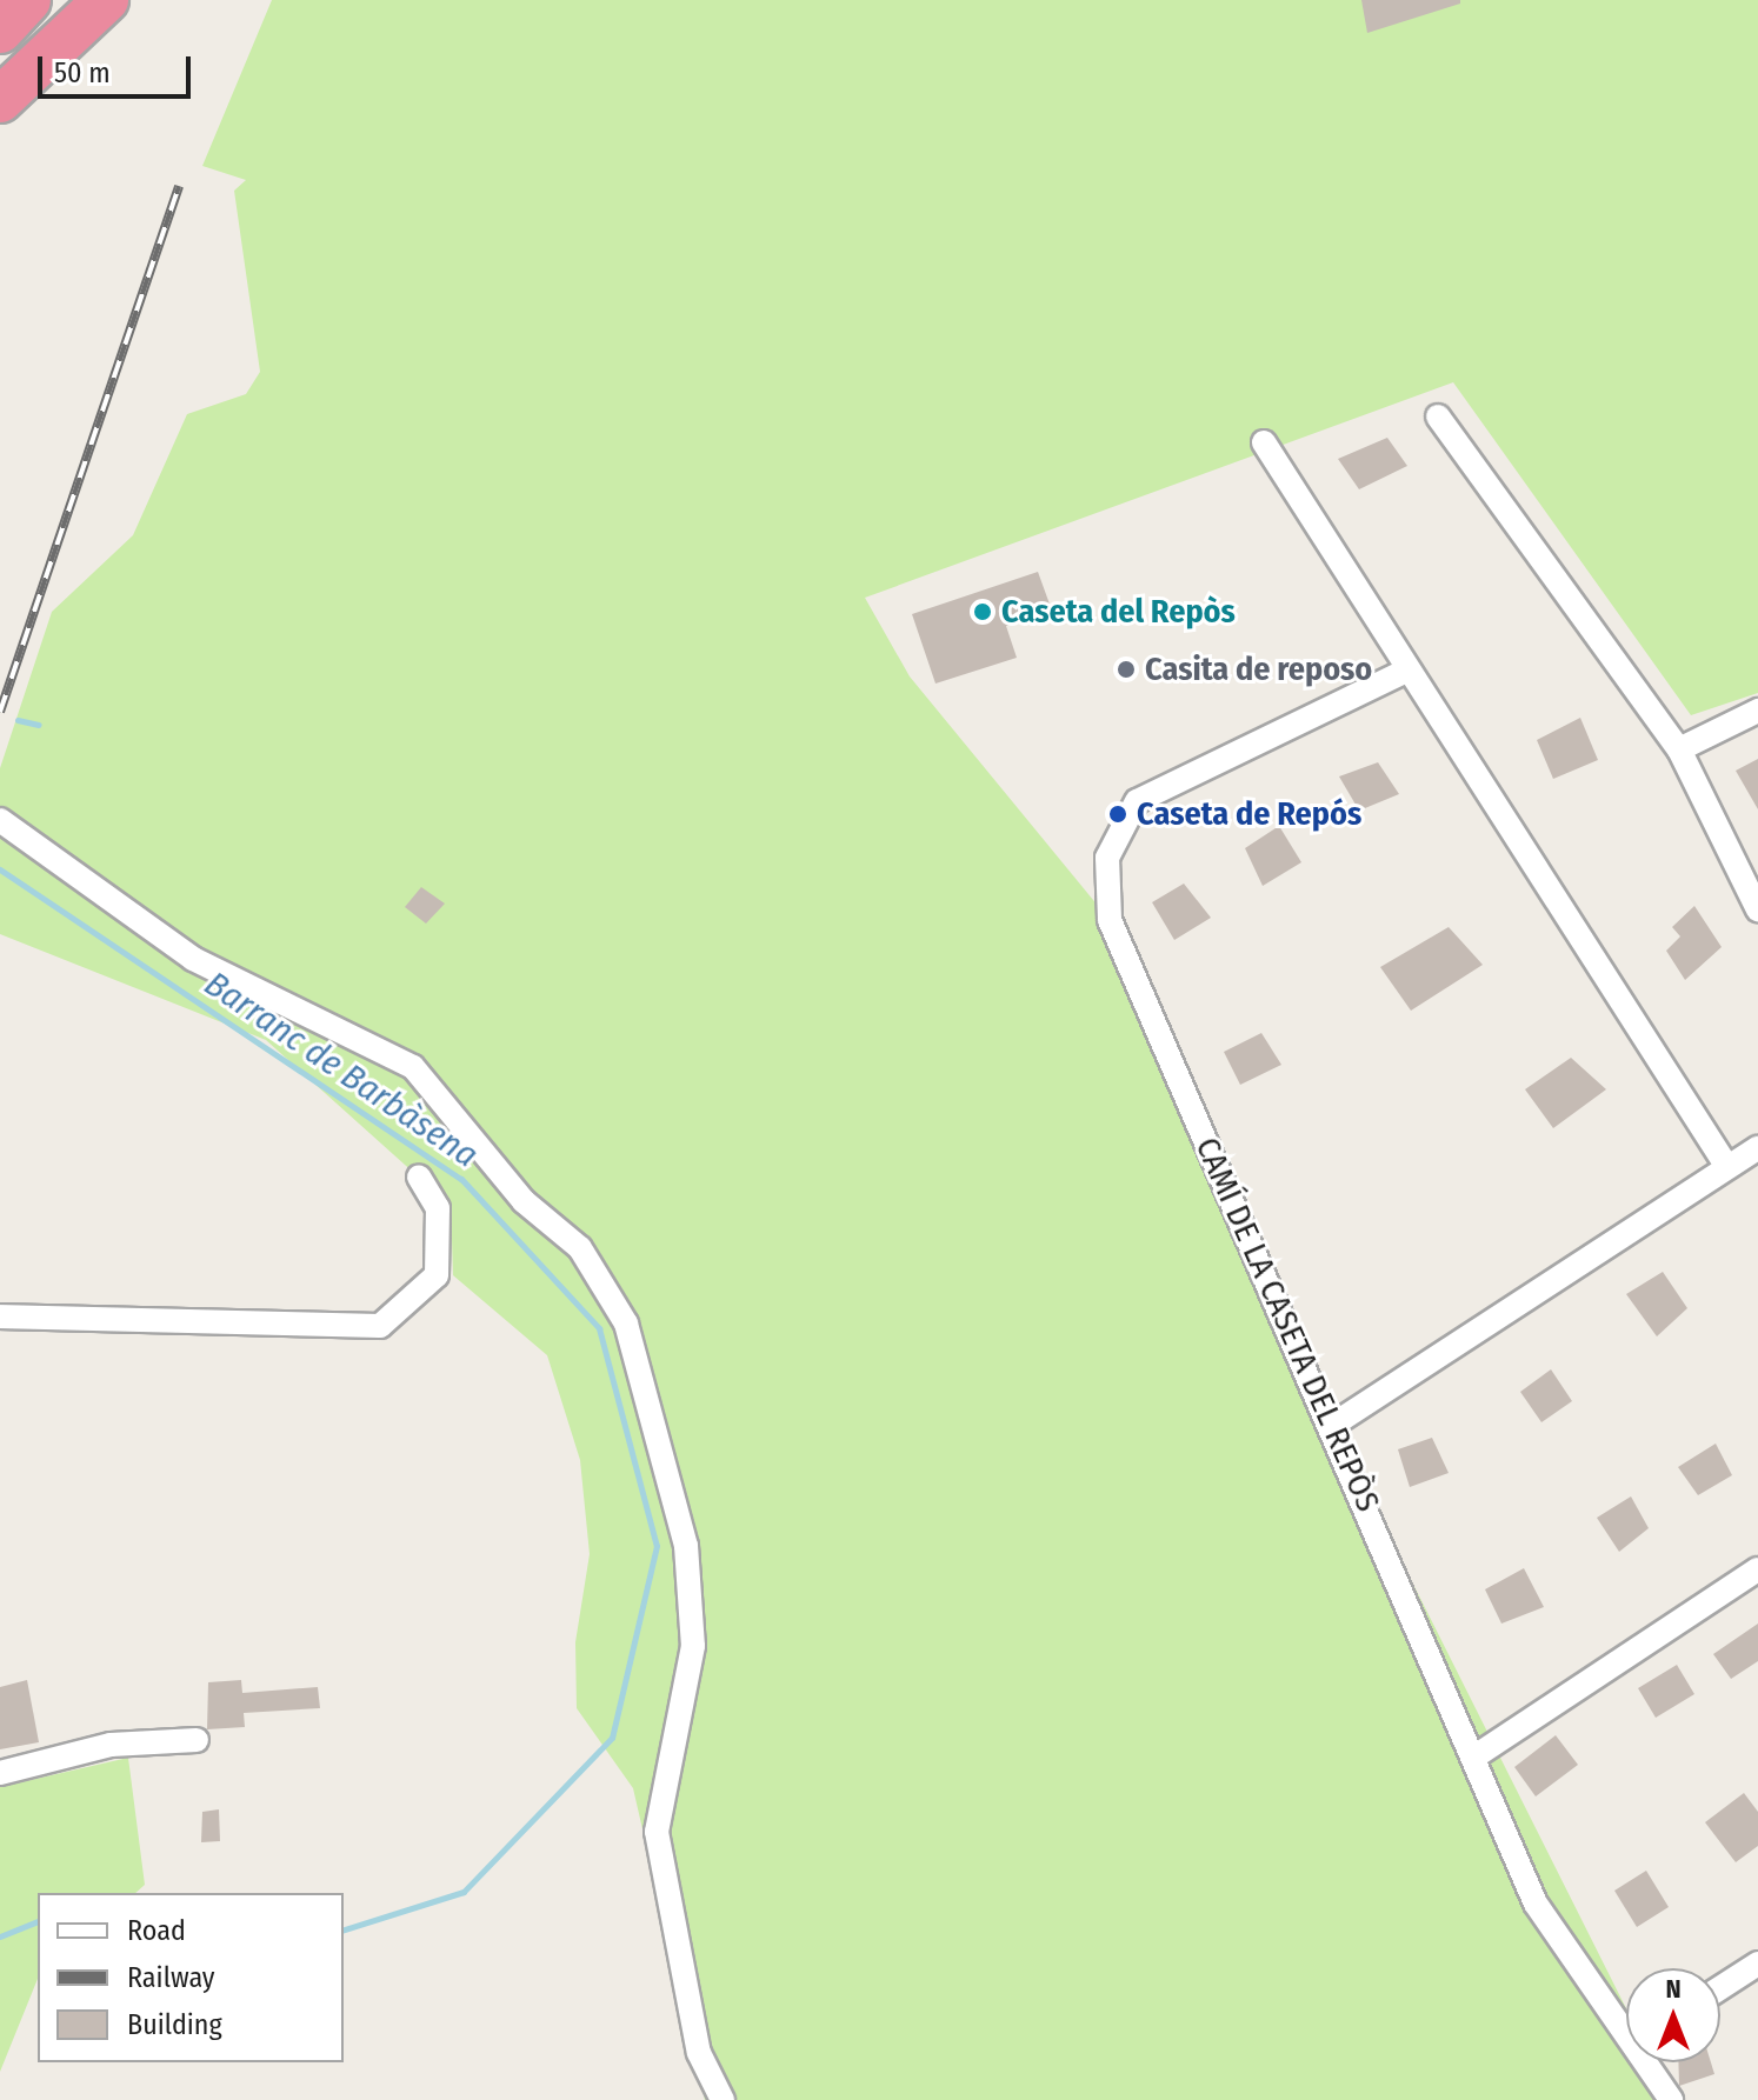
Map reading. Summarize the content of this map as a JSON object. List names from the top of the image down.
{
  "streets": {
    "street": ["CAMÍ DE LA CASETA DEL REPÒS"]
  },
  "water": ["Barranc de Barbàsena"],
  "places": ["Caseta del Repòs", "Casita de reposo", "Caseta de Repós"],
  "legend": ["Road", "Railway", "Building"],
  "scale_bar": "50 m",
  "north": "top"
}
